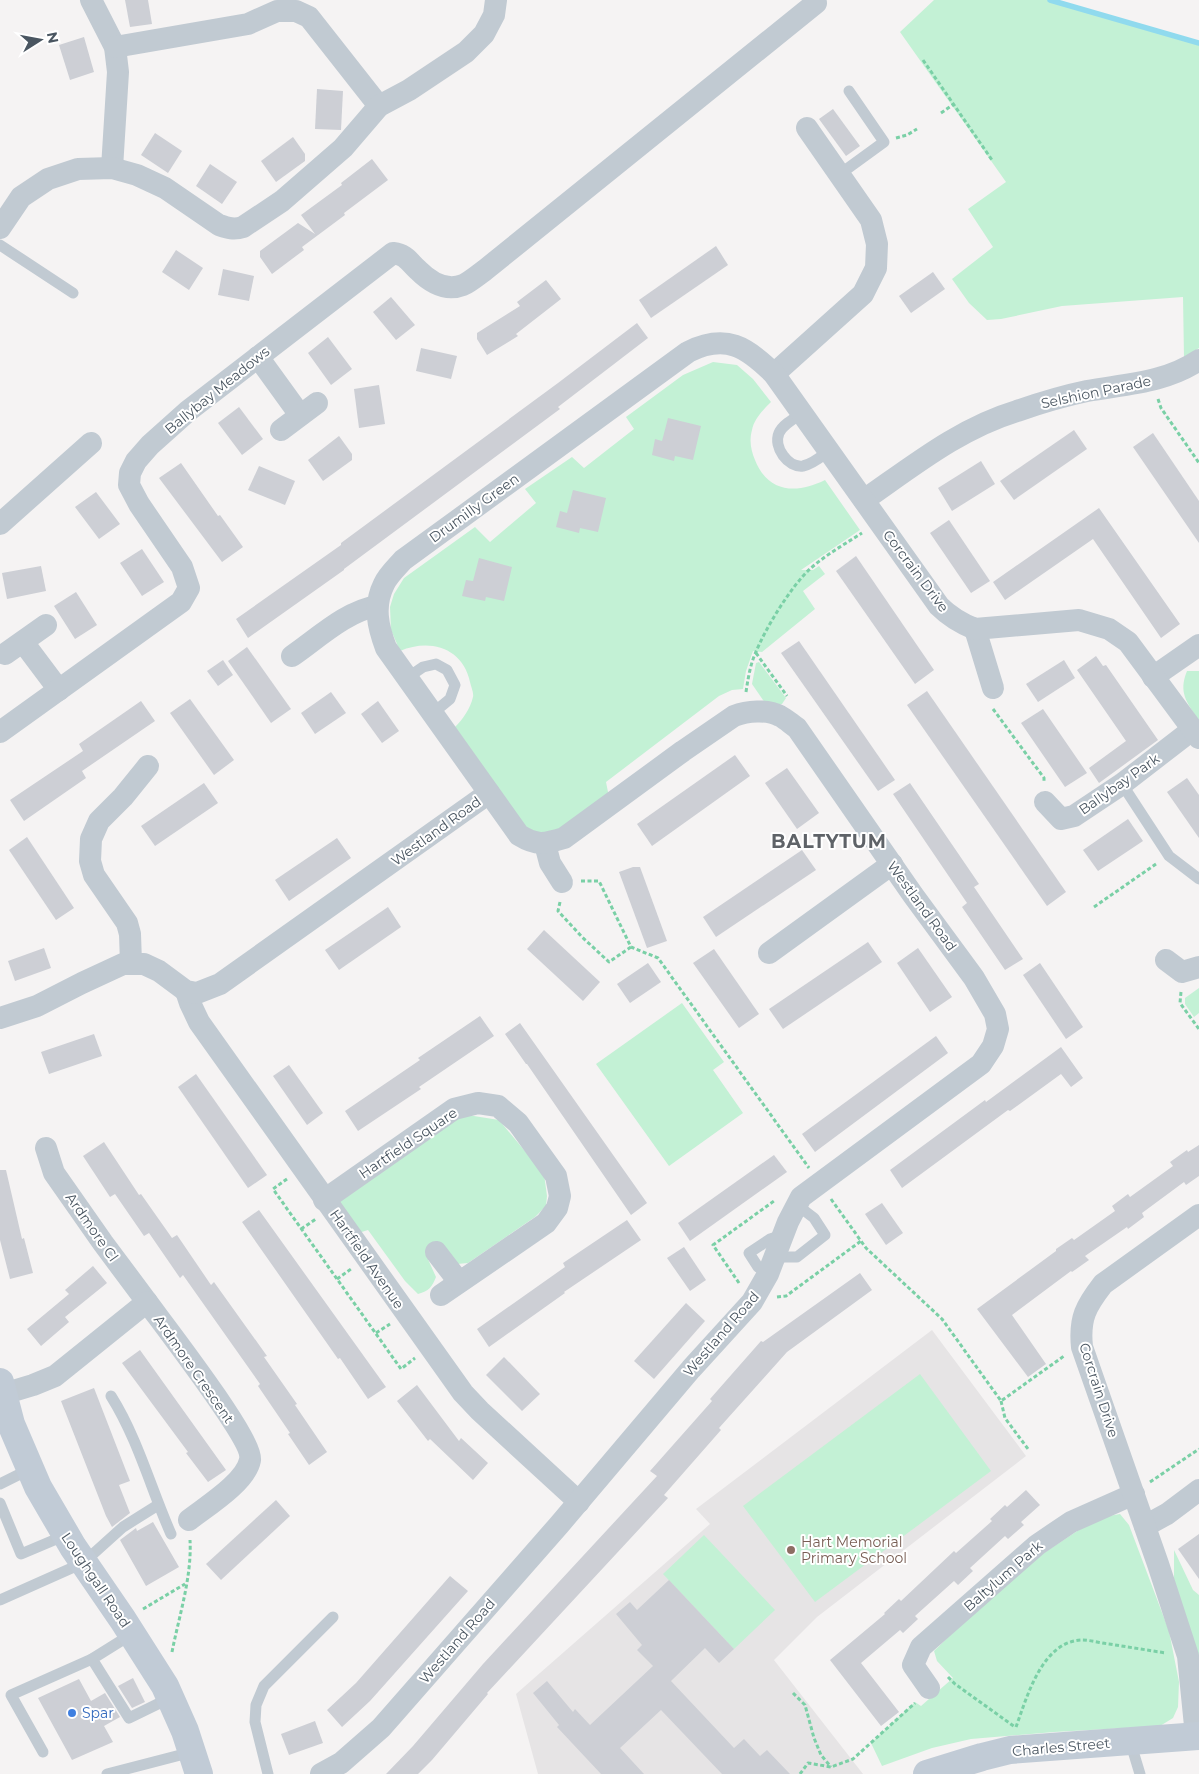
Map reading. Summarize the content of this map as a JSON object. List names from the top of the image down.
{
  "streets": {
    "main road": ["Loughgall Road", "Charles Street"],
    "street": [
      "Ballybay Meadows",
      "Selshion Parade",
      "Drumilly Green",
      "Corcrain Drive",
      "Ballybay Park",
      "Westland Road",
      "Hartfield Square",
      "Ardmore Cl",
      "Hartfield Avenue",
      "Ardmore Crescent",
      "Baltylum Park"
    ]
  },
  "crossings": [
    ["Selshion Parade", "Corcrain Drive"],
    ["Drumilly Green", "Corcrain Drive"],
    ["Drumilly Green", "Westland Road"],
    ["Corcrain Drive", "Ballybay Park"],
    ["Corcrain Drive", "Baltylum Park"],
    ["Corcrain Drive", "Charles Street"],
    ["Westland Road", "Hartfield Avenue"],
    ["Hartfield Square", "Hartfield Avenue"],
    ["Ardmore Cl", "Ardmore Crescent"],
    ["Ardmore Crescent", "Loughgall Road"]
  ],
  "districts": ["BALTYTUM"],
  "places": ["Hart Memorial Primary School", "Spar"],
  "north": "right"
}
